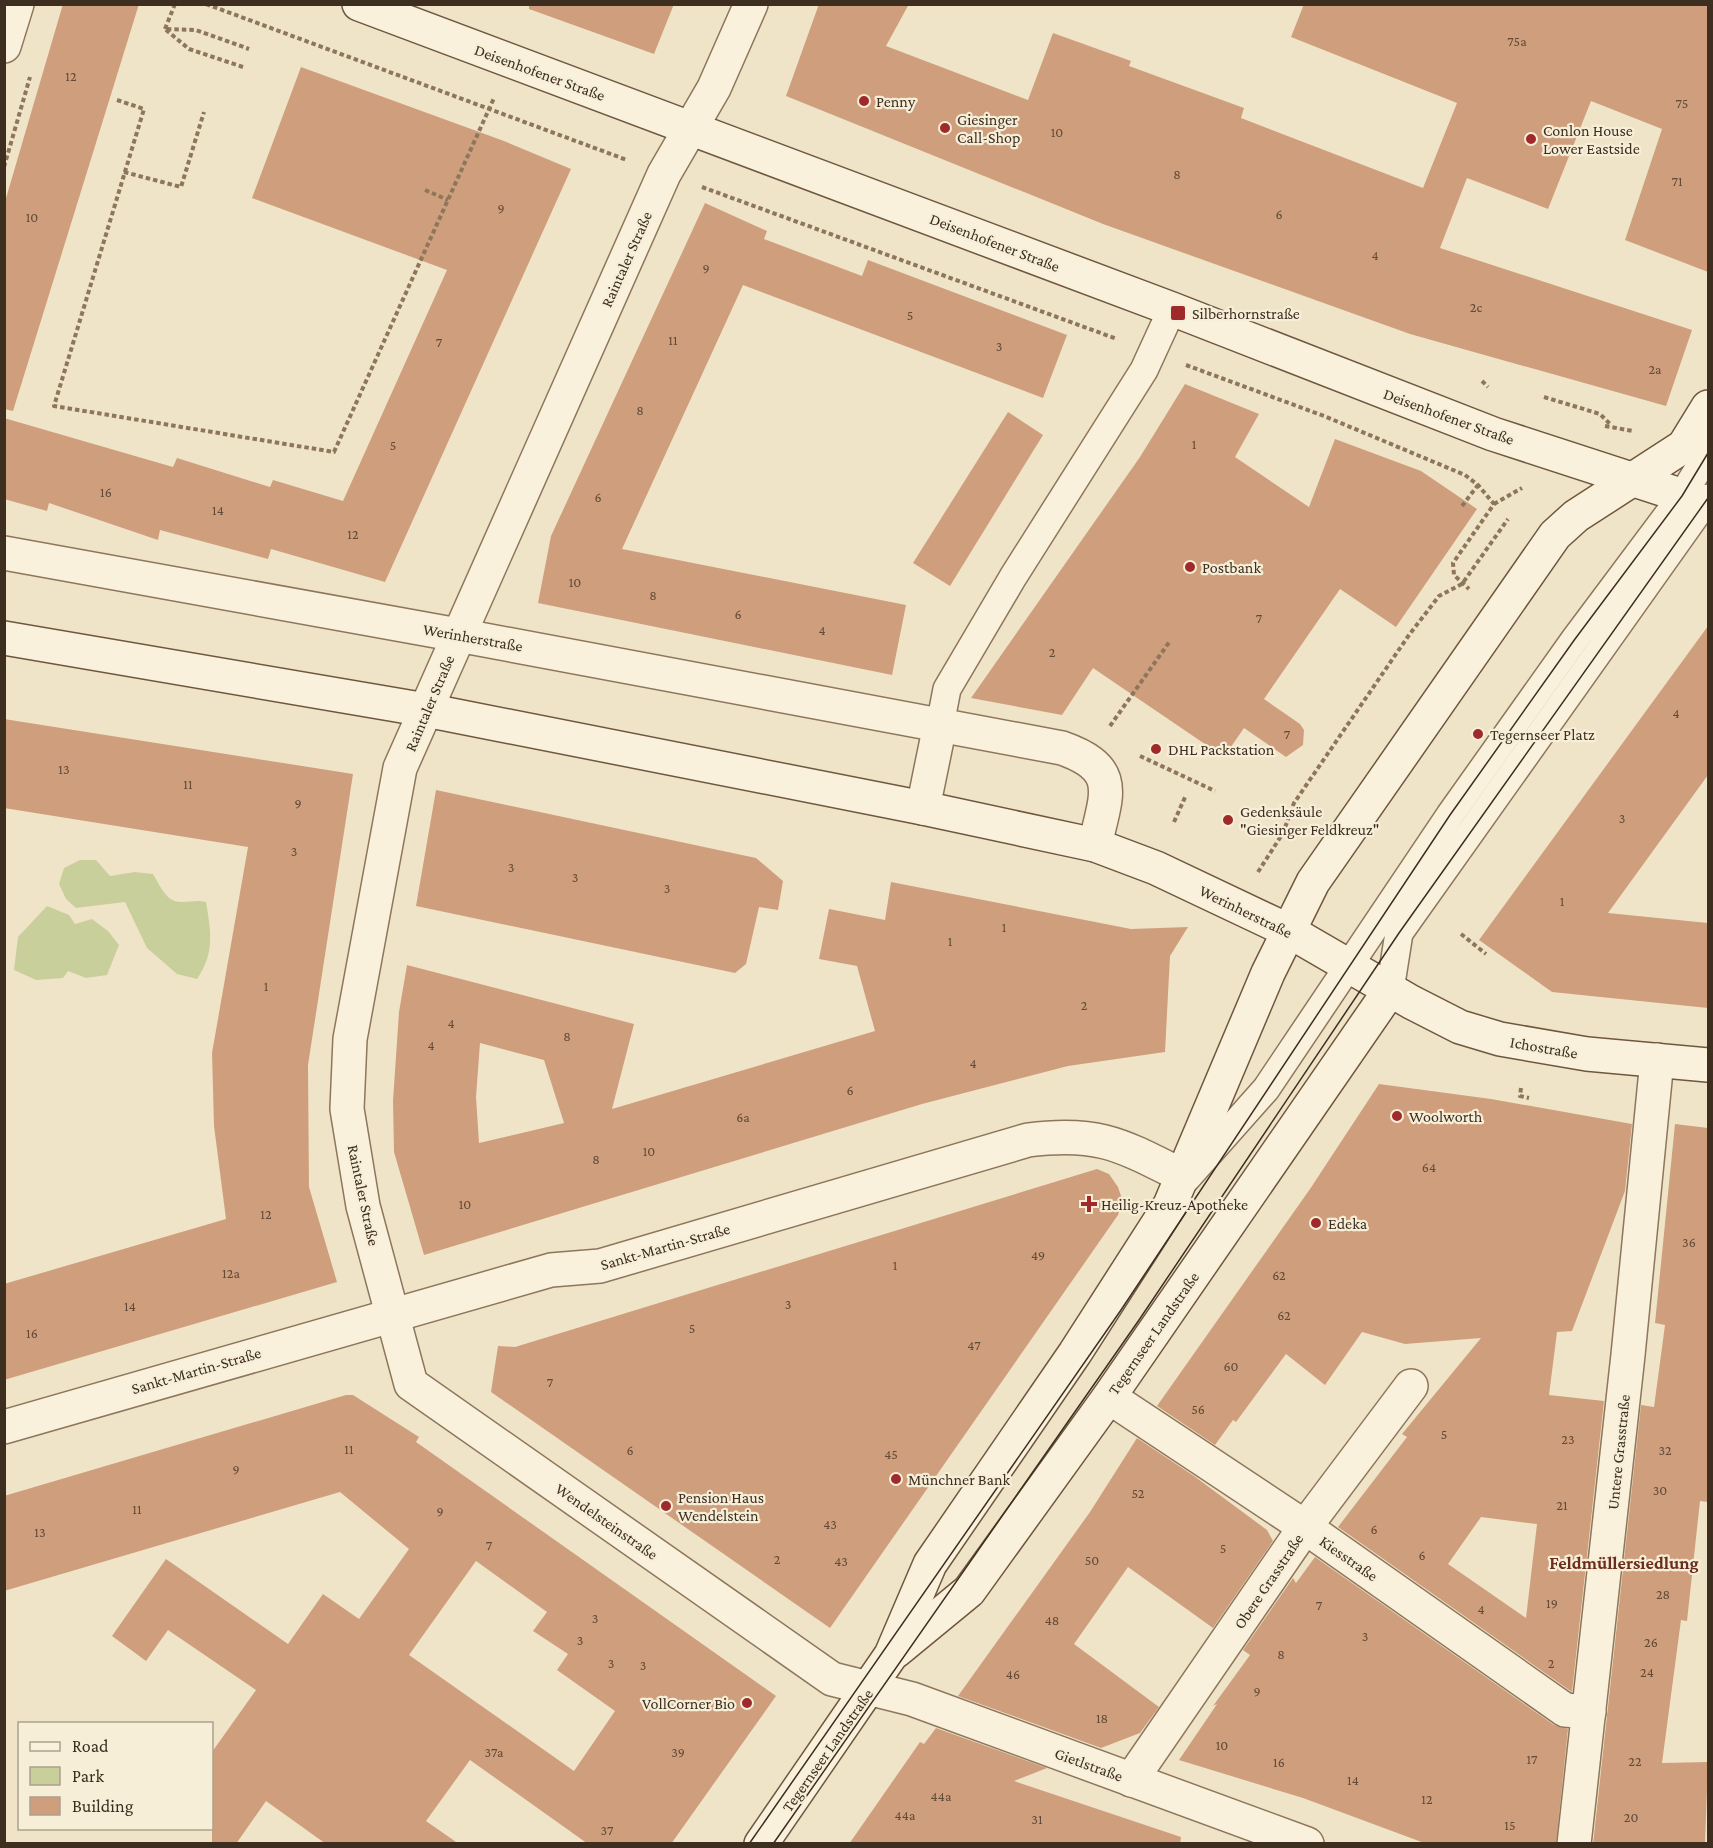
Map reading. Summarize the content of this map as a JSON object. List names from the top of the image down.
{
  "streets": {
    "street": [
      "Deisenhofener Straße",
      "Raintaler Straße",
      "Werinherstraße",
      "Ichostraße",
      "Sankt-Martin-Straße",
      "Tegernseer Landstraße",
      "Untere Grasstraße",
      "Wendelsteinstraße",
      "Kiesstraße",
      "Obere Grasstraße",
      "Gietlstraße"
    ]
  },
  "crossings": [
    ["Deisenhofener Straße", "Raintaler Straße"],
    ["Raintaler Straße", "Werinherstraße"],
    ["Raintaler Straße", "Sankt-Martin-Straße"],
    ["Raintaler Straße", "Wendelsteinstraße"],
    ["Werinherstraße", "Ichostraße"],
    ["Werinherstraße", "Tegernseer Landstraße"],
    ["Ichostraße", "Tegernseer Landstraße"],
    ["Ichostraße", "Untere Grasstraße"],
    ["Sankt-Martin-Straße", "Tegernseer Landstraße"],
    ["Sankt-Martin-Straße", "Wendelsteinstraße"],
    ["Tegernseer Landstraße", "Wendelsteinstraße"],
    ["Tegernseer Landstraße", "Kiesstraße"],
    ["Tegernseer Landstraße", "Gietlstraße"],
    ["Untere Grasstraße", "Kiesstraße"],
    ["Wendelsteinstraße", "Gietlstraße"],
    ["Kiesstraße", "Obere Grasstraße"],
    ["Obere Grasstraße", "Gietlstraße"]
  ],
  "districts": ["Feldmüllersiedlung"],
  "places": {
    "other": [
      "Penny",
      "Giesinger Call-Shop",
      "Conlon House Lower Eastside",
      "Postbank",
      "Tegernseer Platz",
      "DHL Packstation",
      "Gedenksäule \"Giesinger Feldkreuz\"",
      "Woolworth",
      "Edeka",
      "Münchner Bank",
      "Pension Haus Wendelstein",
      "VollCorner Bio"
    ],
    "transit": ["Silberhornstraße"],
    "health": ["Heilig-Kreuz-Apotheke"]
  },
  "house_numbers": [
    "75a",
    "12",
    "75",
    "10",
    "8",
    "71",
    "9",
    "6",
    "10",
    "4",
    "9",
    "2c",
    "5",
    "11",
    "7",
    "3",
    "2a",
    "8",
    "1",
    "5",
    "16",
    "6",
    "14",
    "12",
    "10",
    "8",
    "6",
    "7",
    "4",
    "2",
    "4",
    "7",
    "13",
    "11",
    "9",
    "3",
    "3",
    "3",
    "3",
    "3",
    "1",
    "1",
    "1",
    "1",
    "2",
    "4",
    "8",
    "4",
    "4",
    "6",
    "6a",
    "10",
    "8",
    "64",
    "10",
    "12",
    "36",
    "49",
    "1",
    "12a",
    "62",
    "3",
    "14",
    "62",
    "5",
    "16",
    "47",
    "60",
    "7",
    "56",
    "5",
    "23",
    "11",
    "6",
    "32",
    "45",
    "9",
    "30",
    "52",
    "21",
    "11",
    "9",
    "43",
    "6",
    "13",
    "7",
    "5",
    "6",
    "2",
    "50",
    "43",
    "28",
    "19",
    "7",
    "4",
    "3",
    "48",
    "3",
    "3",
    "26",
    "8",
    "3",
    "2",
    "3",
    "24",
    "46",
    "9",
    "18",
    "10",
    "37a",
    "39",
    "17",
    "22",
    "16",
    "14",
    "44a",
    "12",
    "44a",
    "20",
    "31",
    "15",
    "37"
  ],
  "legend": ["Road", "Park", "Building"]
}
